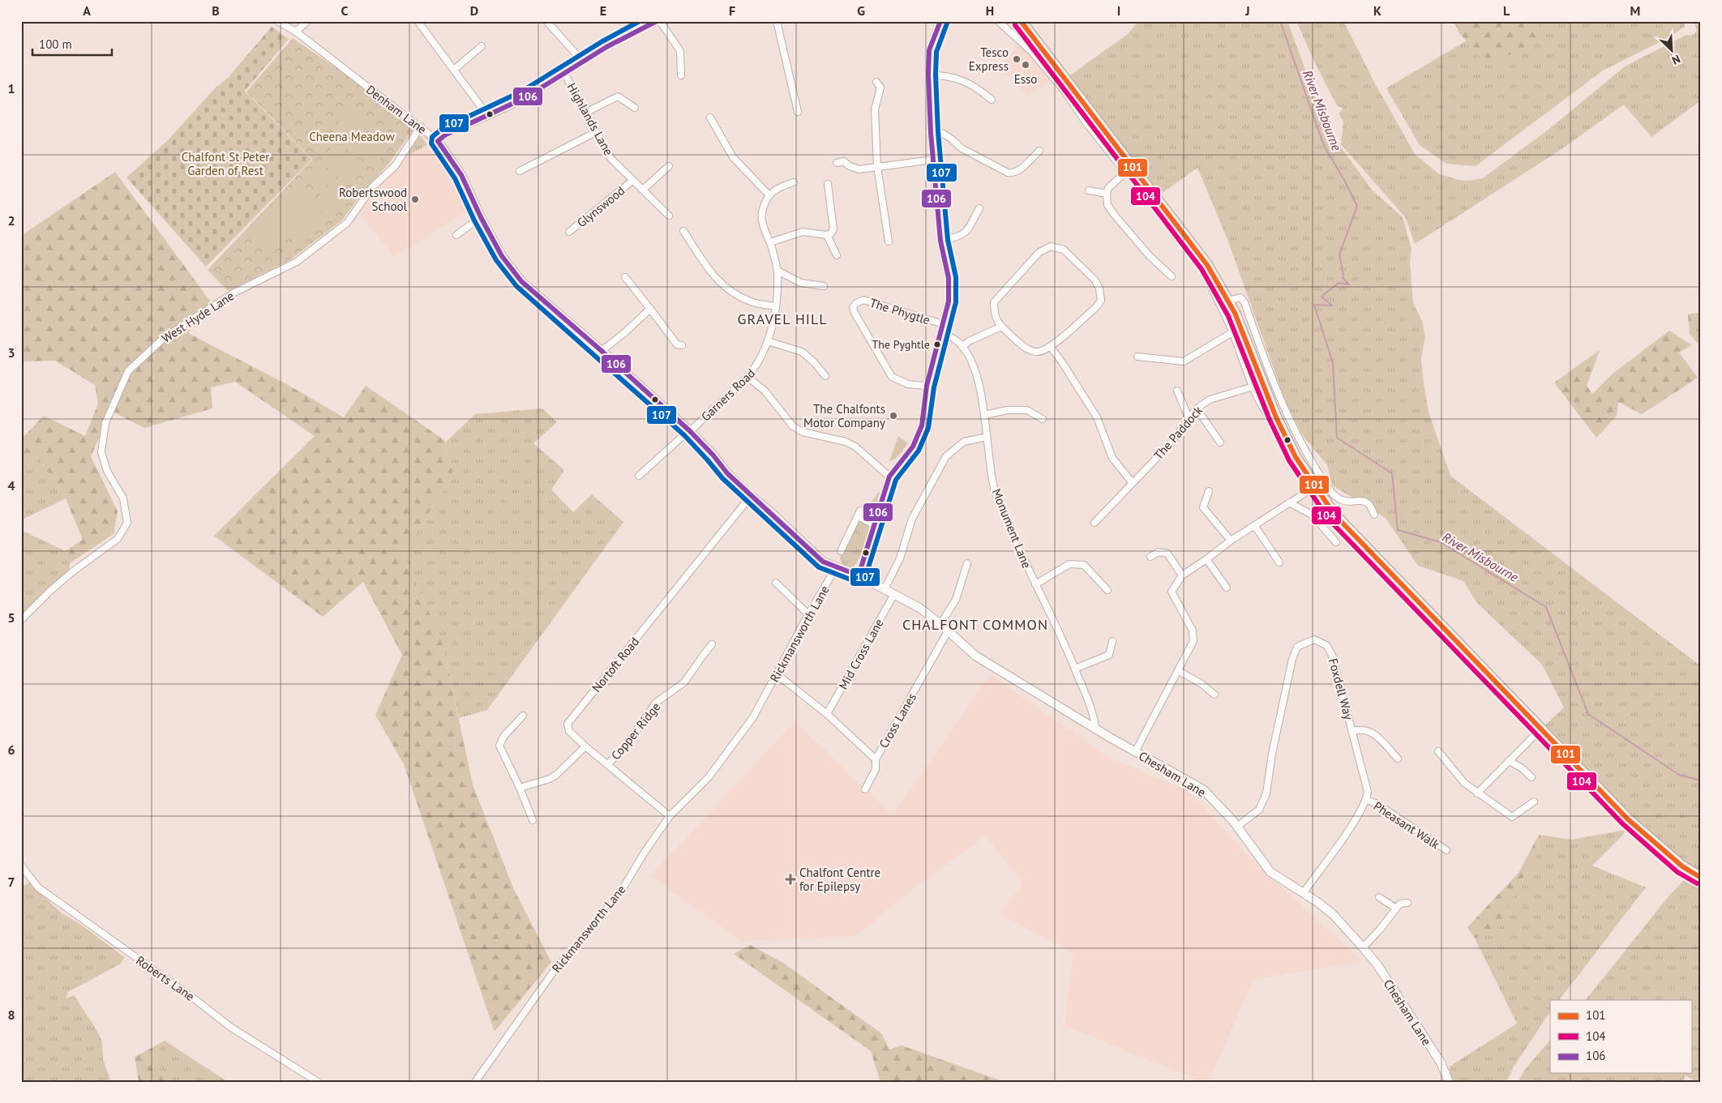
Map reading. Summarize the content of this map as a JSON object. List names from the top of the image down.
{
  "streets": {
    "street": [
      "Denham Lane",
      "Highlands Lane",
      "Glynswood",
      "The Phygtle",
      "West Hyde Lane",
      "Garners Road",
      "The Paddock",
      "Monument Lane",
      "Rickmansworth Lane",
      "Mid Cross Lane",
      "Nortoft Road",
      "Foxdell Way",
      "Cross Lanes",
      "Copper Ridge",
      "Chesham Lane",
      "Pheasant Walk",
      "Roberts Lane"
    ]
  },
  "crossings": [
    ["Denham Lane", "West Hyde Lane"],
    ["Denham Lane", "Garners Road"],
    ["Denham Lane", "Rickmansworth Lane"],
    ["Denham Lane", "Nortoft Road"],
    ["Highlands Lane", "Glynswood"],
    ["Monument Lane", "Chesham Lane"],
    ["Rickmansworth Lane", "Nortoft Road"],
    ["Rickmansworth Lane", "Cross Lanes"],
    ["Mid Cross Lane", "Cross Lanes"],
    ["Mid Cross Lane", "Chesham Lane"],
    ["Nortoft Road", "Copper Ridge"],
    ["Foxdell Way", "Chesham Lane"],
    ["Foxdell Way", "Pheasant Walk"],
    ["Cross Lanes", "Chesham Lane"]
  ],
  "districts": ["GRAVEL HILL", "CHALFONT COMMON"],
  "water": ["River Misbourne"],
  "parks": ["Cheena Meadow", "Chalfont St Peter Garden of Rest"],
  "places": {
    "other": [
      "Tesco Express",
      "Esso",
      "Robertswood School",
      "The Pyghtle",
      "The Chalfonts Motor Company"
    ],
    "health": ["Chalfont Centre for Epilepsy"]
  },
  "lines": [
    "transit line 101",
    "transit line 106",
    "transit line 107",
    "transit line 104"
  ],
  "legend": ["101", "104", "106"],
  "scale_bar": "100 m",
  "north": "bottom right",
  "grid": {
    "columns": [
      "A",
      "B",
      "C",
      "D",
      "E",
      "F",
      "G",
      "H",
      "I",
      "J",
      "K",
      "L",
      "M"
    ],
    "rows": [
      "1",
      "2",
      "3",
      "4",
      "5",
      "6",
      "7",
      "8"
    ]
  }
}
